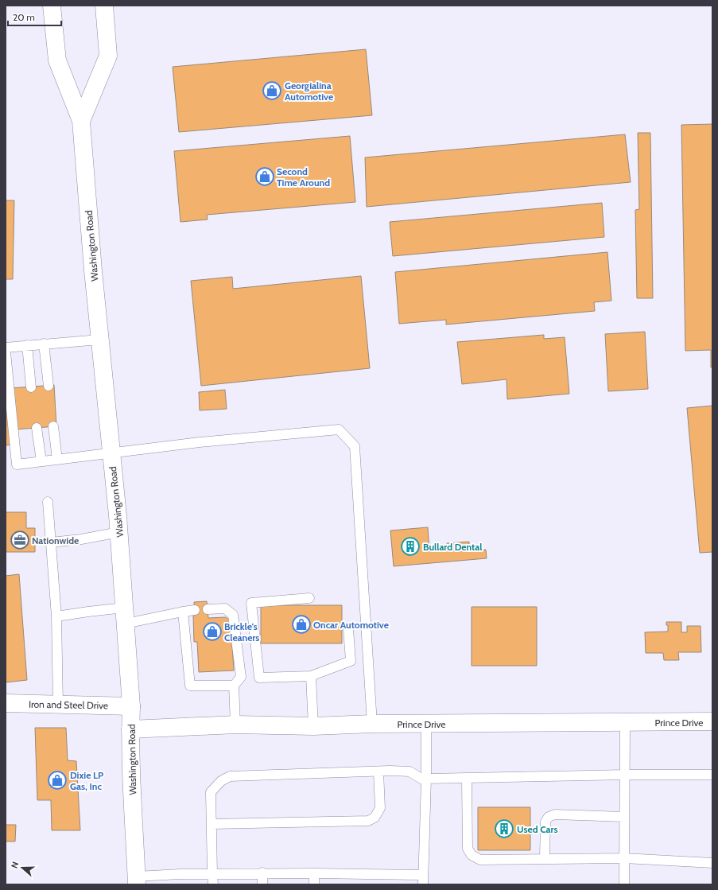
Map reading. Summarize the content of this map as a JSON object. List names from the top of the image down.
{
  "streets": {
    "main road": ["Washington Road", "Iron and Steel Drive", "Prince Drive"]
  },
  "crossings": [
    ["Washington Road", "Iron and Steel Drive"],
    ["Washington Road", "Prince Drive"]
  ],
  "places": {
    "shop": [
      "Georgialina Automotive",
      "Second Time Around",
      "Oncar Automotive",
      "Brickle's Cleaners",
      "Dixie LP Gas, Inc"
    ],
    "office": ["Nationwide"],
    "building": ["Bullard Dental", "Used Cars"]
  },
  "scale_bar": "20 m",
  "north": "left"
}
